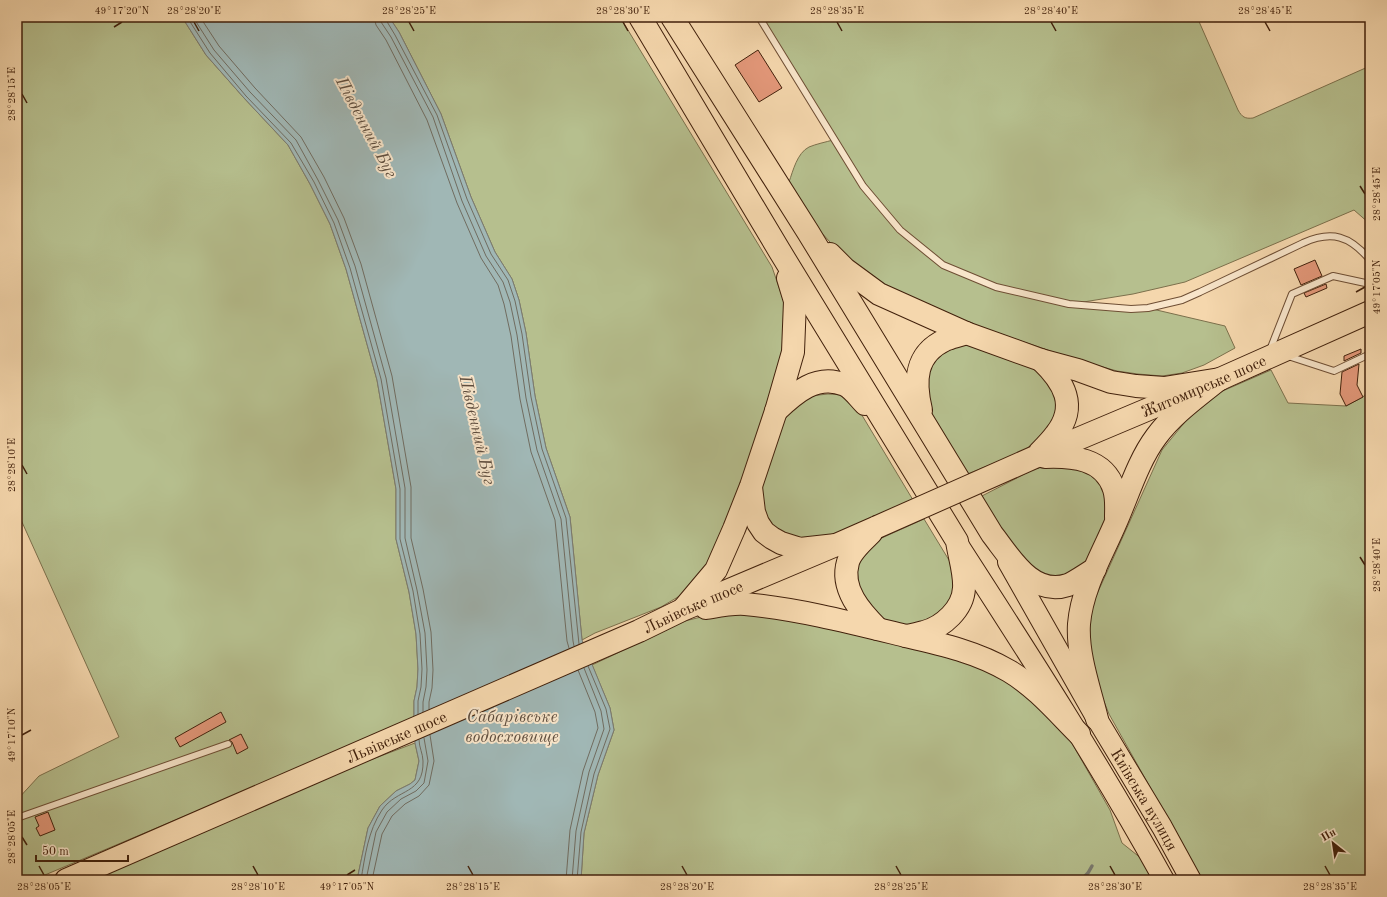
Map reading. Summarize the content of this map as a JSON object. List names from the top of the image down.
{
  "streets": {
    "highway": ["Житомирське шосе", "Львівське шосе"],
    "main road": ["Київська вулиця"]
  },
  "water": ["Південний Буг", "Сабарівське водосховище"],
  "scale_bar": "50 m",
  "north": "top left",
  "coordinates": [
    "49°17'20\"N",
    "28°28'20\"E",
    "28°28'25\"E",
    "28°28'30\"E",
    "28°28'35\"E",
    "28°28'40\"E",
    "28°28'45\"E",
    "28°28'15\"E",
    "49°17'05\"N",
    "28°28'10\"E",
    "49°17'10\"N",
    "28°28'05\"E"
  ]
}
